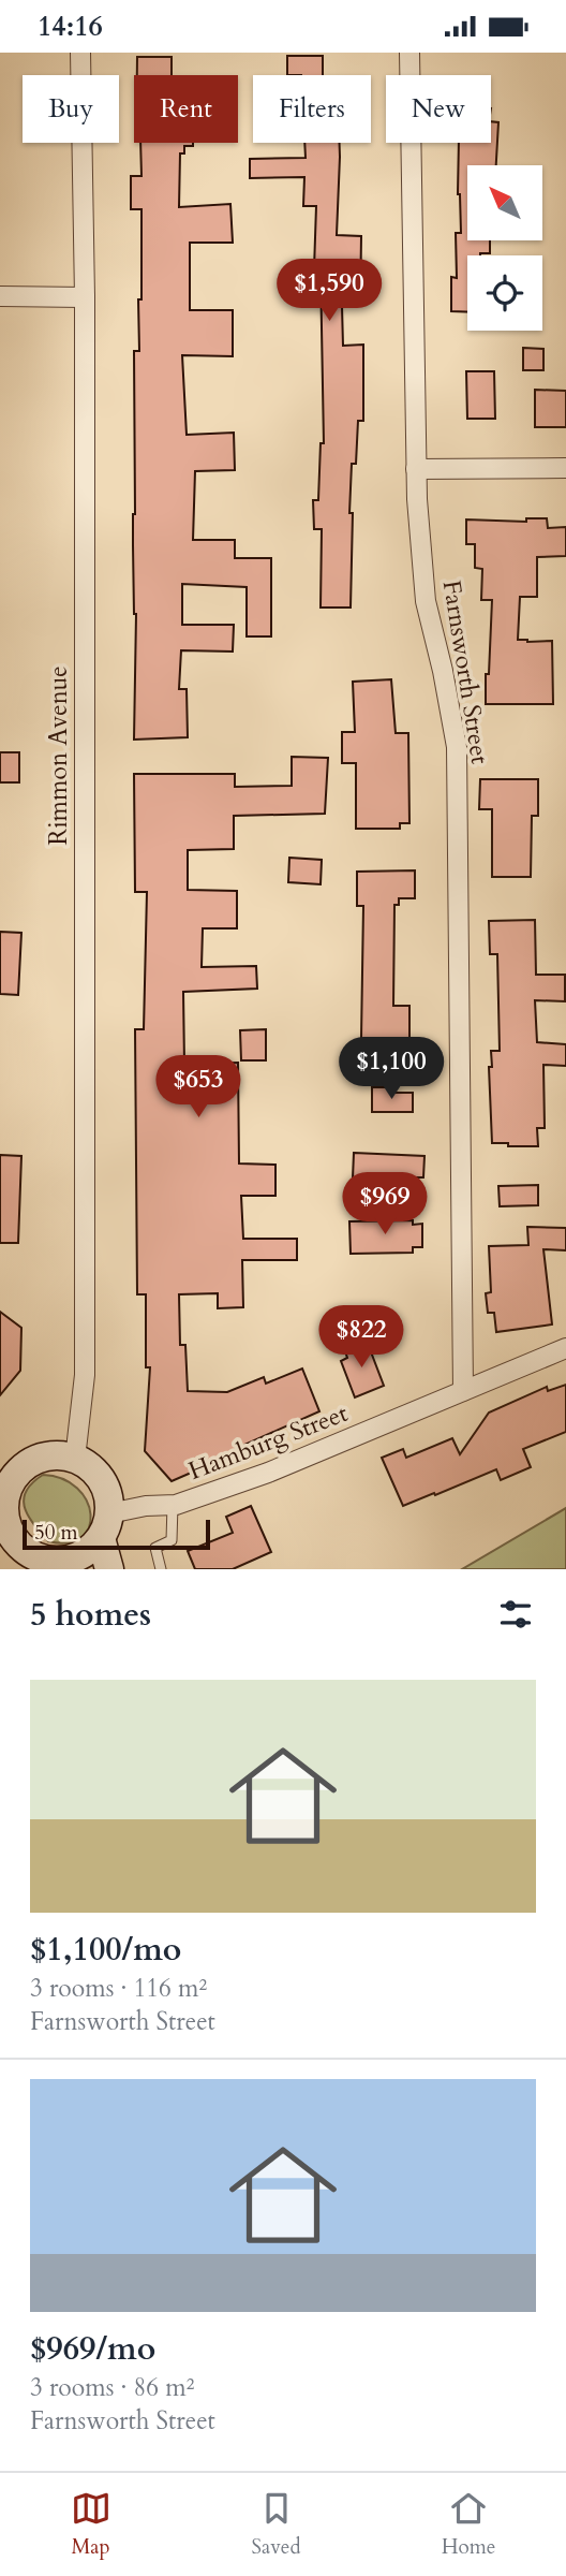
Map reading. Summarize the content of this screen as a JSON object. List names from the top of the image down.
{
  "streets": {
    "street": ["Farnsworth Street", "Rimmon Avenue", "Hamburg Street"]
  },
  "crossings": [
    ["Farnsworth Street", "Hamburg Street"],
    ["Rimmon Avenue", "Hamburg Street"]
  ],
  "scale_bar": "50 m",
  "north": "top left",
  "page": {
    "status": "14:16",
    "chip": [
      "Buy",
      "Rent",
      "Filters",
      "New"
    ],
    "price": [
      "$1,590",
      "$1,100",
      "$653",
      "$969",
      "$822"
    ],
    "scale": "50 m",
    "heading": "5 homes",
    "list": [
      {
        "name": "$1,100/mo",
        "note": "3 rooms · 116 m² · Farnsworth Street"
      },
      {
        "name": "$969/mo",
        "note": "3 rooms · 86 m² · Farnsworth Street"
      }
    ],
    "tabs": ["Map", "Saved", "Home"]
  }
}
